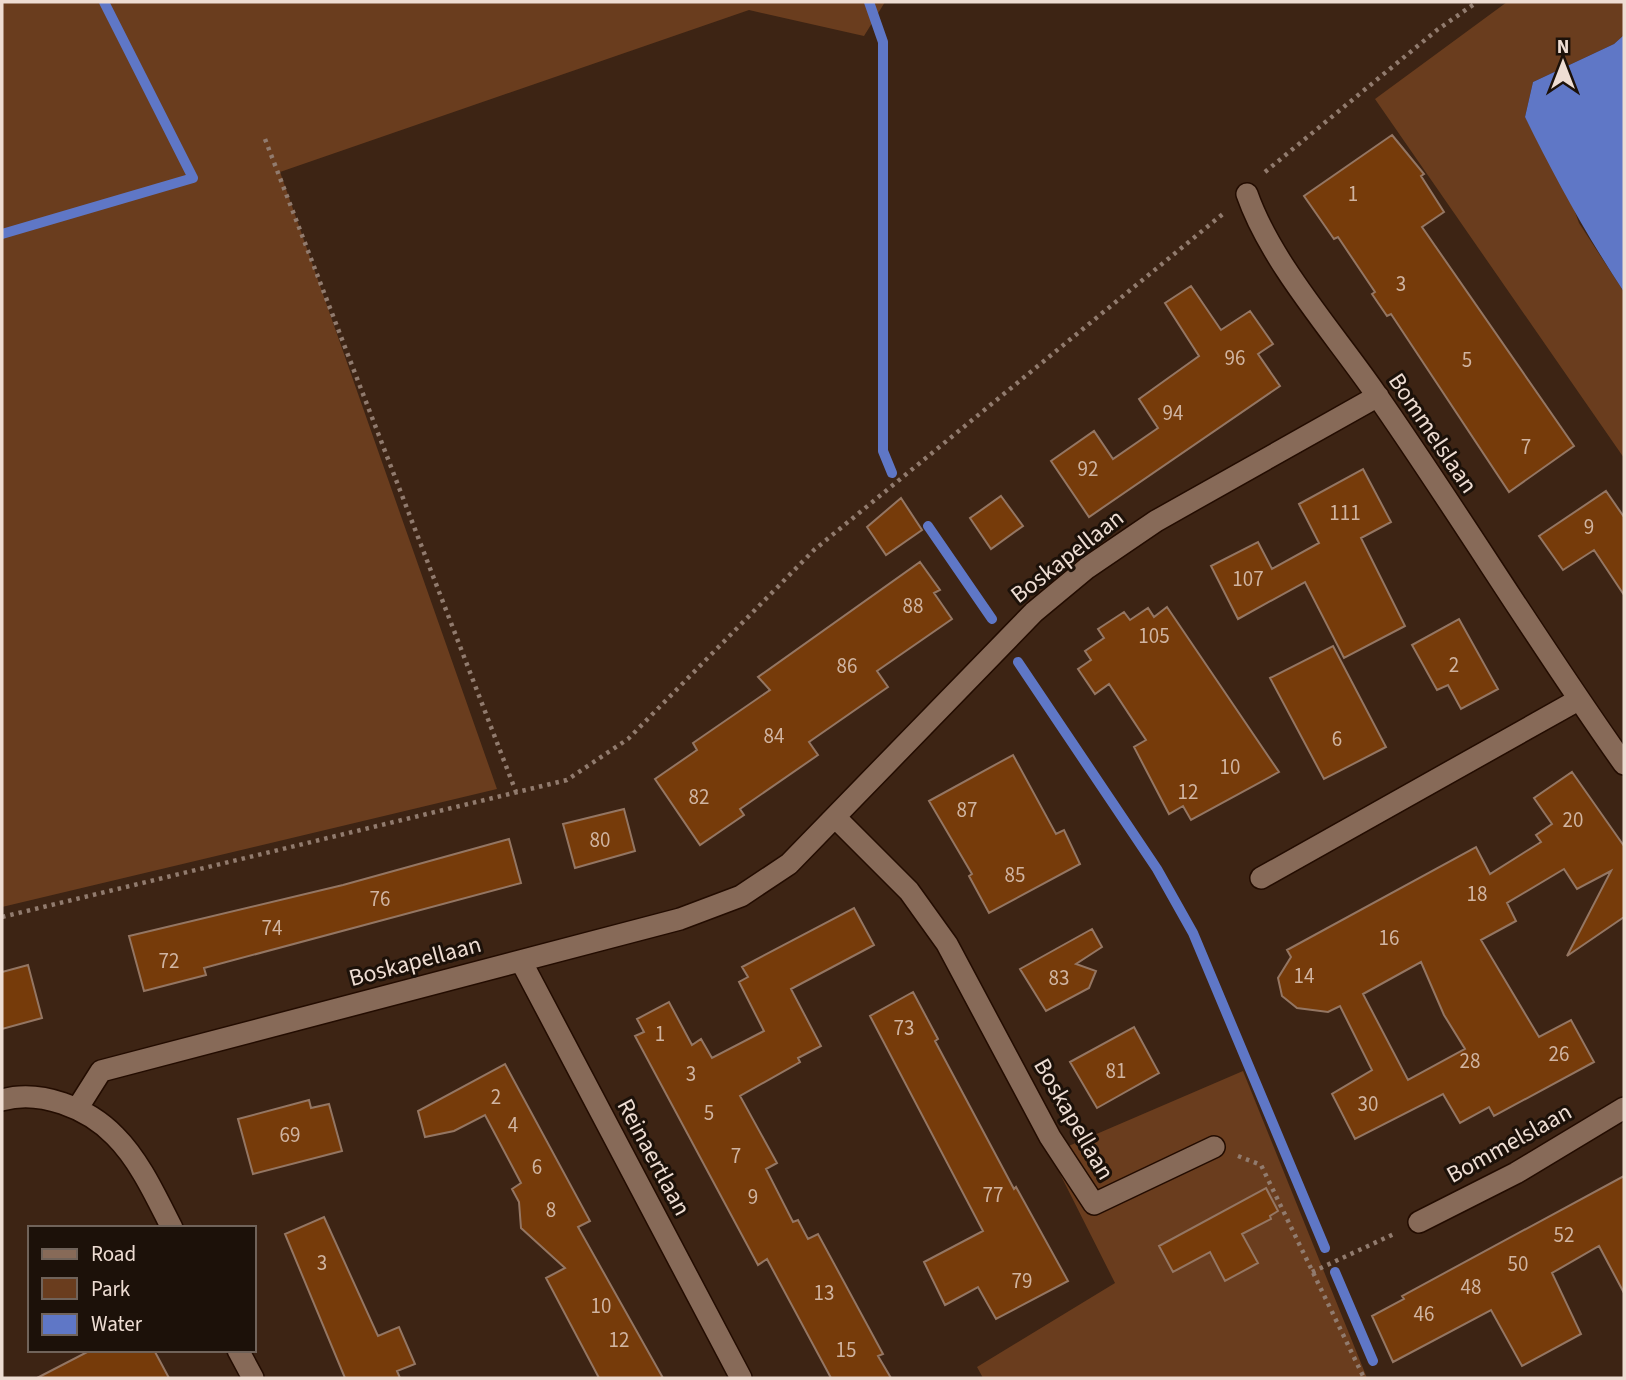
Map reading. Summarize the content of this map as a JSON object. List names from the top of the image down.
{
  "streets": {
    "street": ["Bommelslaan", "Boskapellaan", "Reinaertlaan"]
  },
  "crossings": [
    ["Bommelslaan", "Boskapellaan"],
    ["Boskapellaan", "Reinaertlaan"]
  ],
  "house_numbers": [
    "1",
    "3",
    "96",
    "5",
    "94",
    "7",
    "92",
    "111",
    "9",
    "107",
    "88",
    "105",
    "2",
    "86",
    "84",
    "6",
    "10",
    "12",
    "82",
    "87",
    "20",
    "80",
    "85",
    "18",
    "76",
    "74",
    "16",
    "72",
    "14",
    "83",
    "73",
    "1",
    "26",
    "28",
    "81",
    "3",
    "2",
    "30",
    "5",
    "4",
    "69",
    "7",
    "6",
    "77",
    "9",
    "8",
    "52",
    "3",
    "50",
    "79",
    "48",
    "13",
    "10",
    "46",
    "12",
    "15"
  ],
  "legend": ["Road", "Park", "Water"],
  "north": "top"
}
